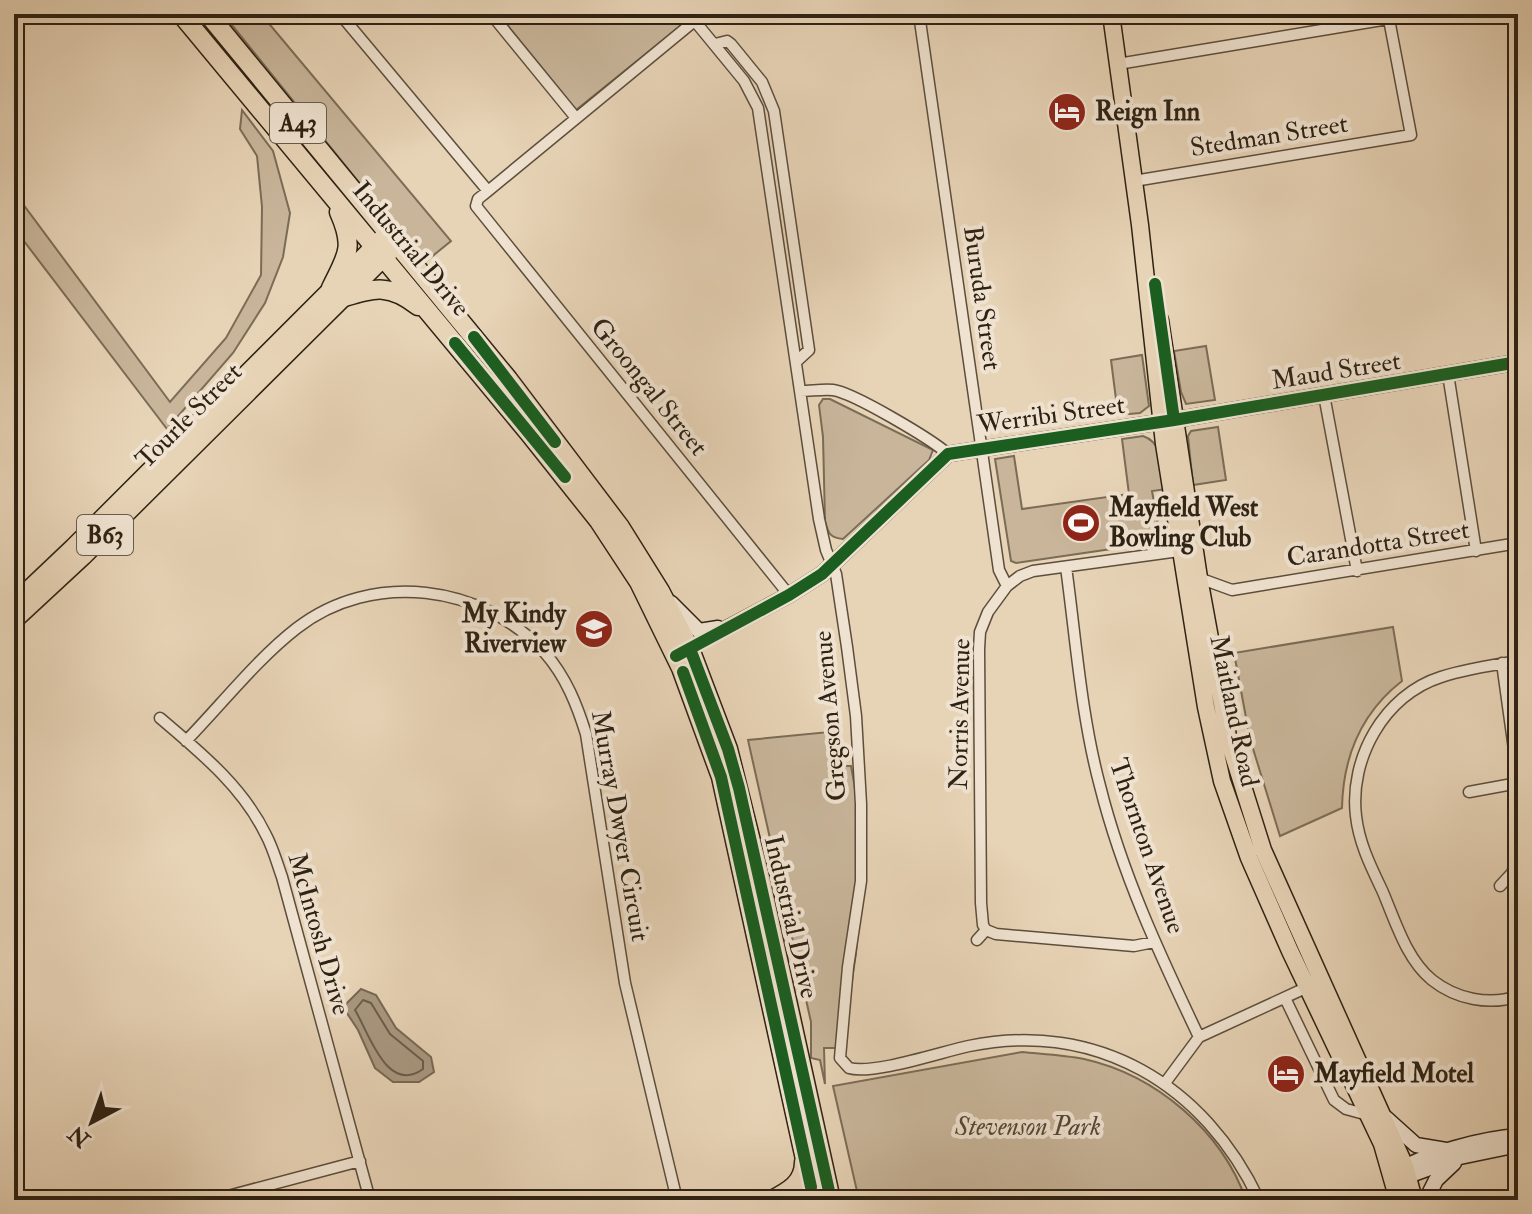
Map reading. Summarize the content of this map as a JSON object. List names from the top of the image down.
{
  "streets": {
    "highway": ["A43", "Industrial Drive", "B63"],
    "main road": [
      "Maud Street",
      "Werribi Street",
      "Tourle Street",
      "Maitland Road"
    ],
    "street": [
      "Stedman Street",
      "Buruda Street",
      "Groongal Street",
      "Carandotta Street",
      "Norris Avenue",
      "Gregson Avenue",
      "Murray Dwyer Circuit",
      "Thornton Avenue",
      "McIntosh Drive"
    ]
  },
  "crossings": [
    ["Stedman Street", "Maitland Road"],
    ["Industrial Drive", "Tourle Street"],
    ["Industrial Drive", "B63"],
    ["Buruda Street", "Werribi Street"],
    ["Buruda Street", "Norris Avenue"],
    ["Maud Street", "Werribi Street"],
    ["Maud Street", "Maitland Road"],
    ["Werribi Street", "Maitland Road"],
    ["Tourle Street", "B63"],
    ["Carandotta Street", "Maitland Road"],
    ["Murray Dwyer Circuit", "McIntosh Drive"]
  ],
  "parks": ["Stevenson Park"],
  "places": {
    "hotel": ["Reign Inn", "Mayfield Motel"],
    "sports": ["Mayfield West Bowling Club"],
    "school or university": ["My Kindy Riverview"]
  },
  "north": "bottom left"
}
